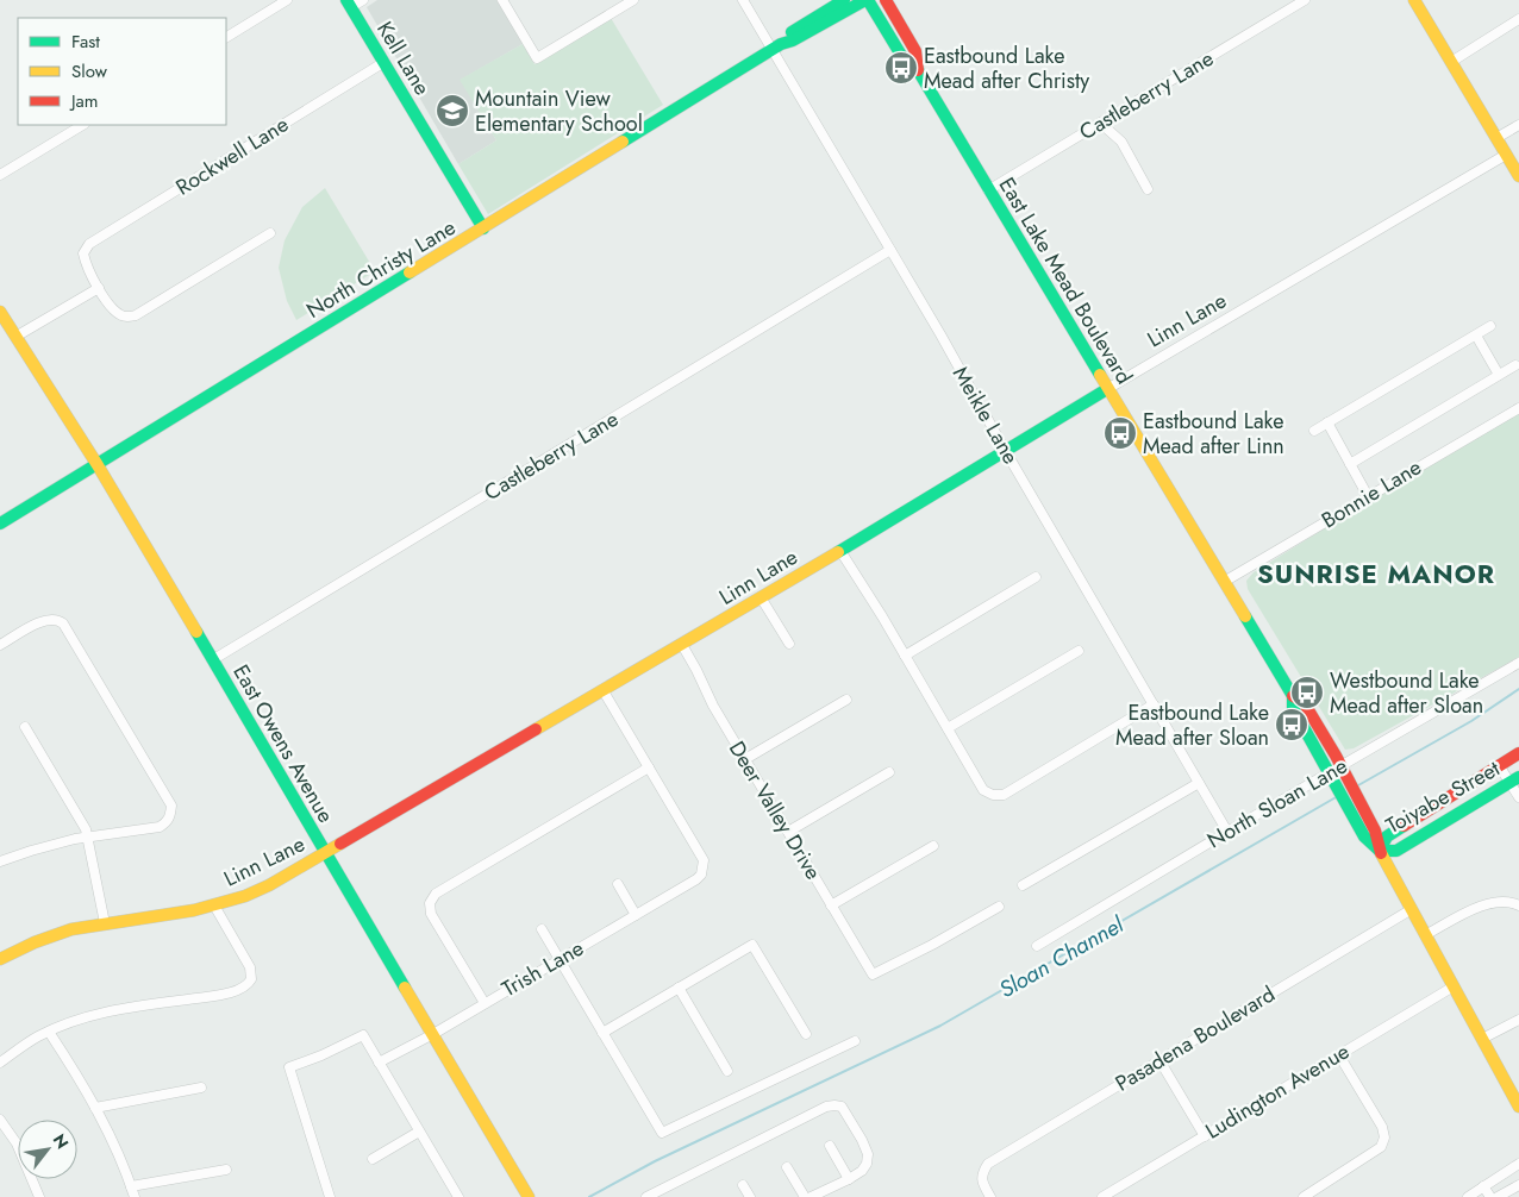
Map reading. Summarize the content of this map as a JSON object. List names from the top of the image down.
{
  "streets": {
    "street": [
      "Kell Lane",
      "Castleberry Lane",
      "Rockwell Lane",
      "North Christy Lane",
      "East Lake Mead Boulevard",
      "Linn Lane",
      "Meikle Lane",
      "Bonnie Lane",
      "East Owens Avenue",
      "Toiyabe Street",
      "North Sloan Lane",
      "Deer Valley Drive",
      "Trish Lane",
      "Pasadena Boulevard",
      "Ludington Avenue"
    ]
  },
  "crossings": [
    ["Kell Lane", "Rockwell Lane"],
    ["Kell Lane", "North Christy Lane"],
    ["Castleberry Lane", "East Lake Mead Boulevard"],
    ["Castleberry Lane", "Meikle Lane"],
    ["Castleberry Lane", "East Owens Avenue"],
    ["North Christy Lane", "East Lake Mead Boulevard"],
    ["North Christy Lane", "Meikle Lane"],
    ["North Christy Lane", "East Owens Avenue"],
    ["East Lake Mead Boulevard", "Linn Lane"],
    ["East Lake Mead Boulevard", "Bonnie Lane"],
    ["East Lake Mead Boulevard", "Toiyabe Street"],
    ["East Lake Mead Boulevard", "North Sloan Lane"],
    ["East Lake Mead Boulevard", "Pasadena Boulevard"],
    ["East Lake Mead Boulevard", "Ludington Avenue"],
    ["Linn Lane", "Meikle Lane"],
    ["Linn Lane", "East Owens Avenue"],
    ["Linn Lane", "Deer Valley Drive"],
    ["Meikle Lane", "North Sloan Lane"],
    ["East Owens Avenue", "Trish Lane"]
  ],
  "districts": ["SUNRISE MANOR"],
  "water": ["Sloan Channel"],
  "places": {
    "bus stop": [
      "Eastbound Lake Mead after Christy",
      "Eastbound Lake Mead after Linn",
      "Westbound Lake Mead after Sloan",
      "Eastbound Lake Mead after Sloan"
    ],
    "school or university": ["Mountain View Elementary School"]
  },
  "legend": ["Fast", "Slow", "Jam"],
  "north": "top right"
}
